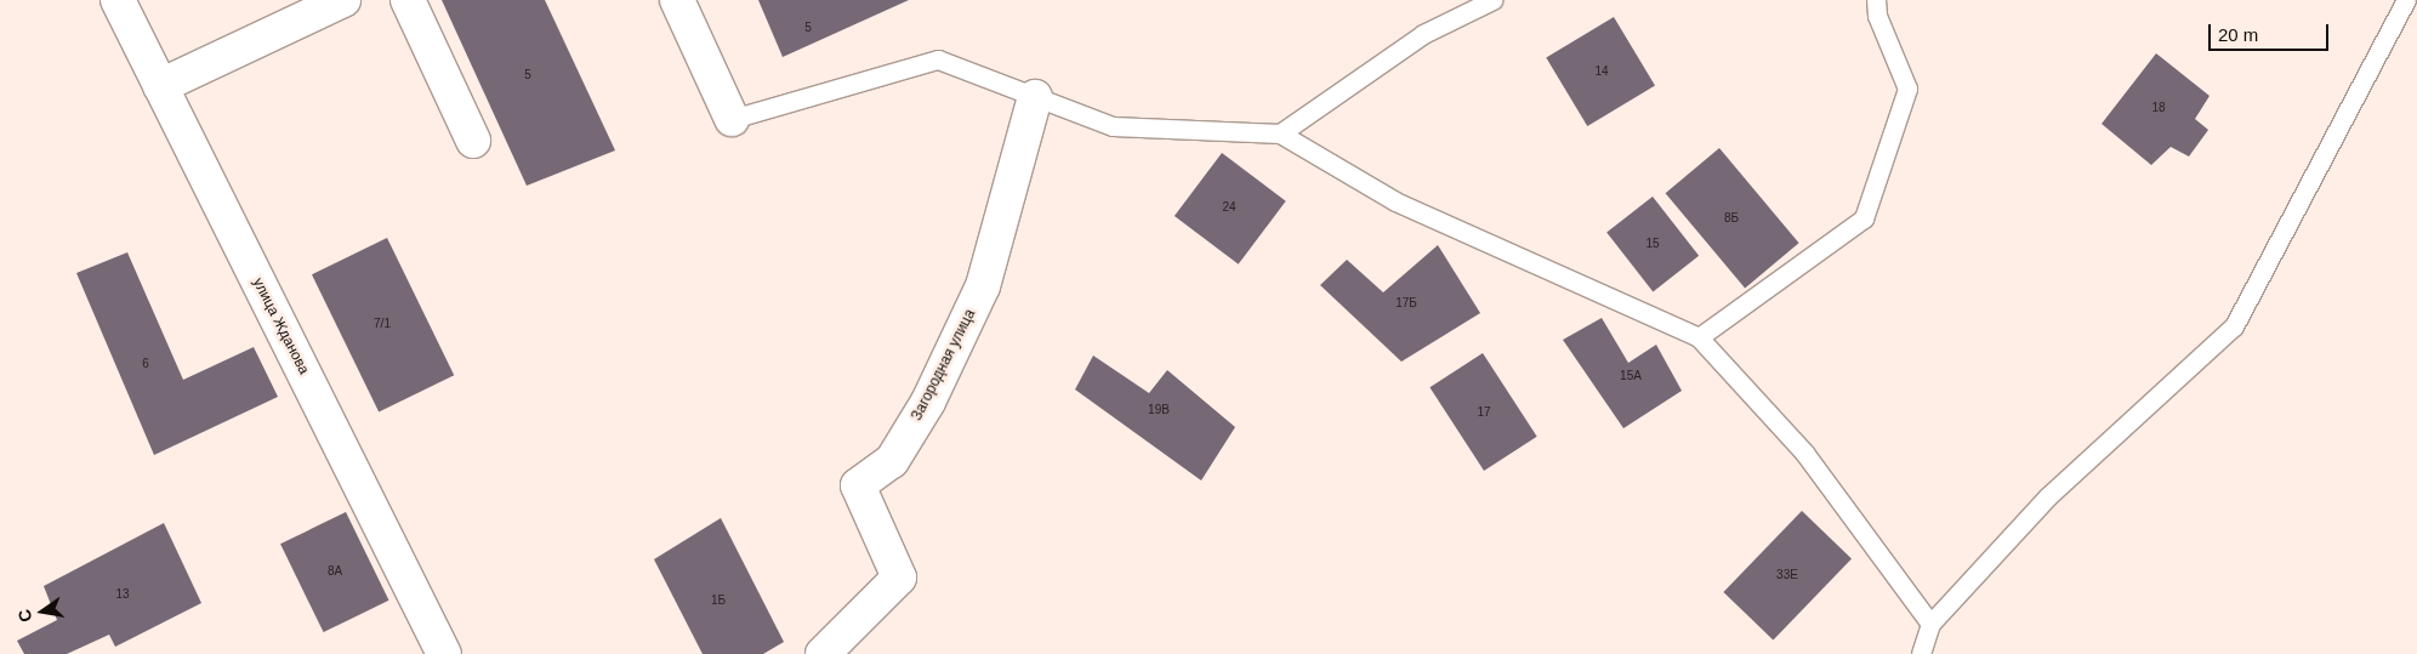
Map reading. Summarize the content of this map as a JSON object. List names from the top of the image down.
{
  "streets": {
    "street": ["улица Жданова", "Загородная улица"]
  },
  "house_numbers": [
    "5",
    "14",
    "5",
    "18",
    "24",
    "8Б",
    "15",
    "17Б",
    "7/1",
    "6",
    "15А",
    "19В",
    "17",
    "8А",
    "33Е",
    "13",
    "1Б"
  ],
  "scale_bar": "20 m",
  "north": "left"
}
